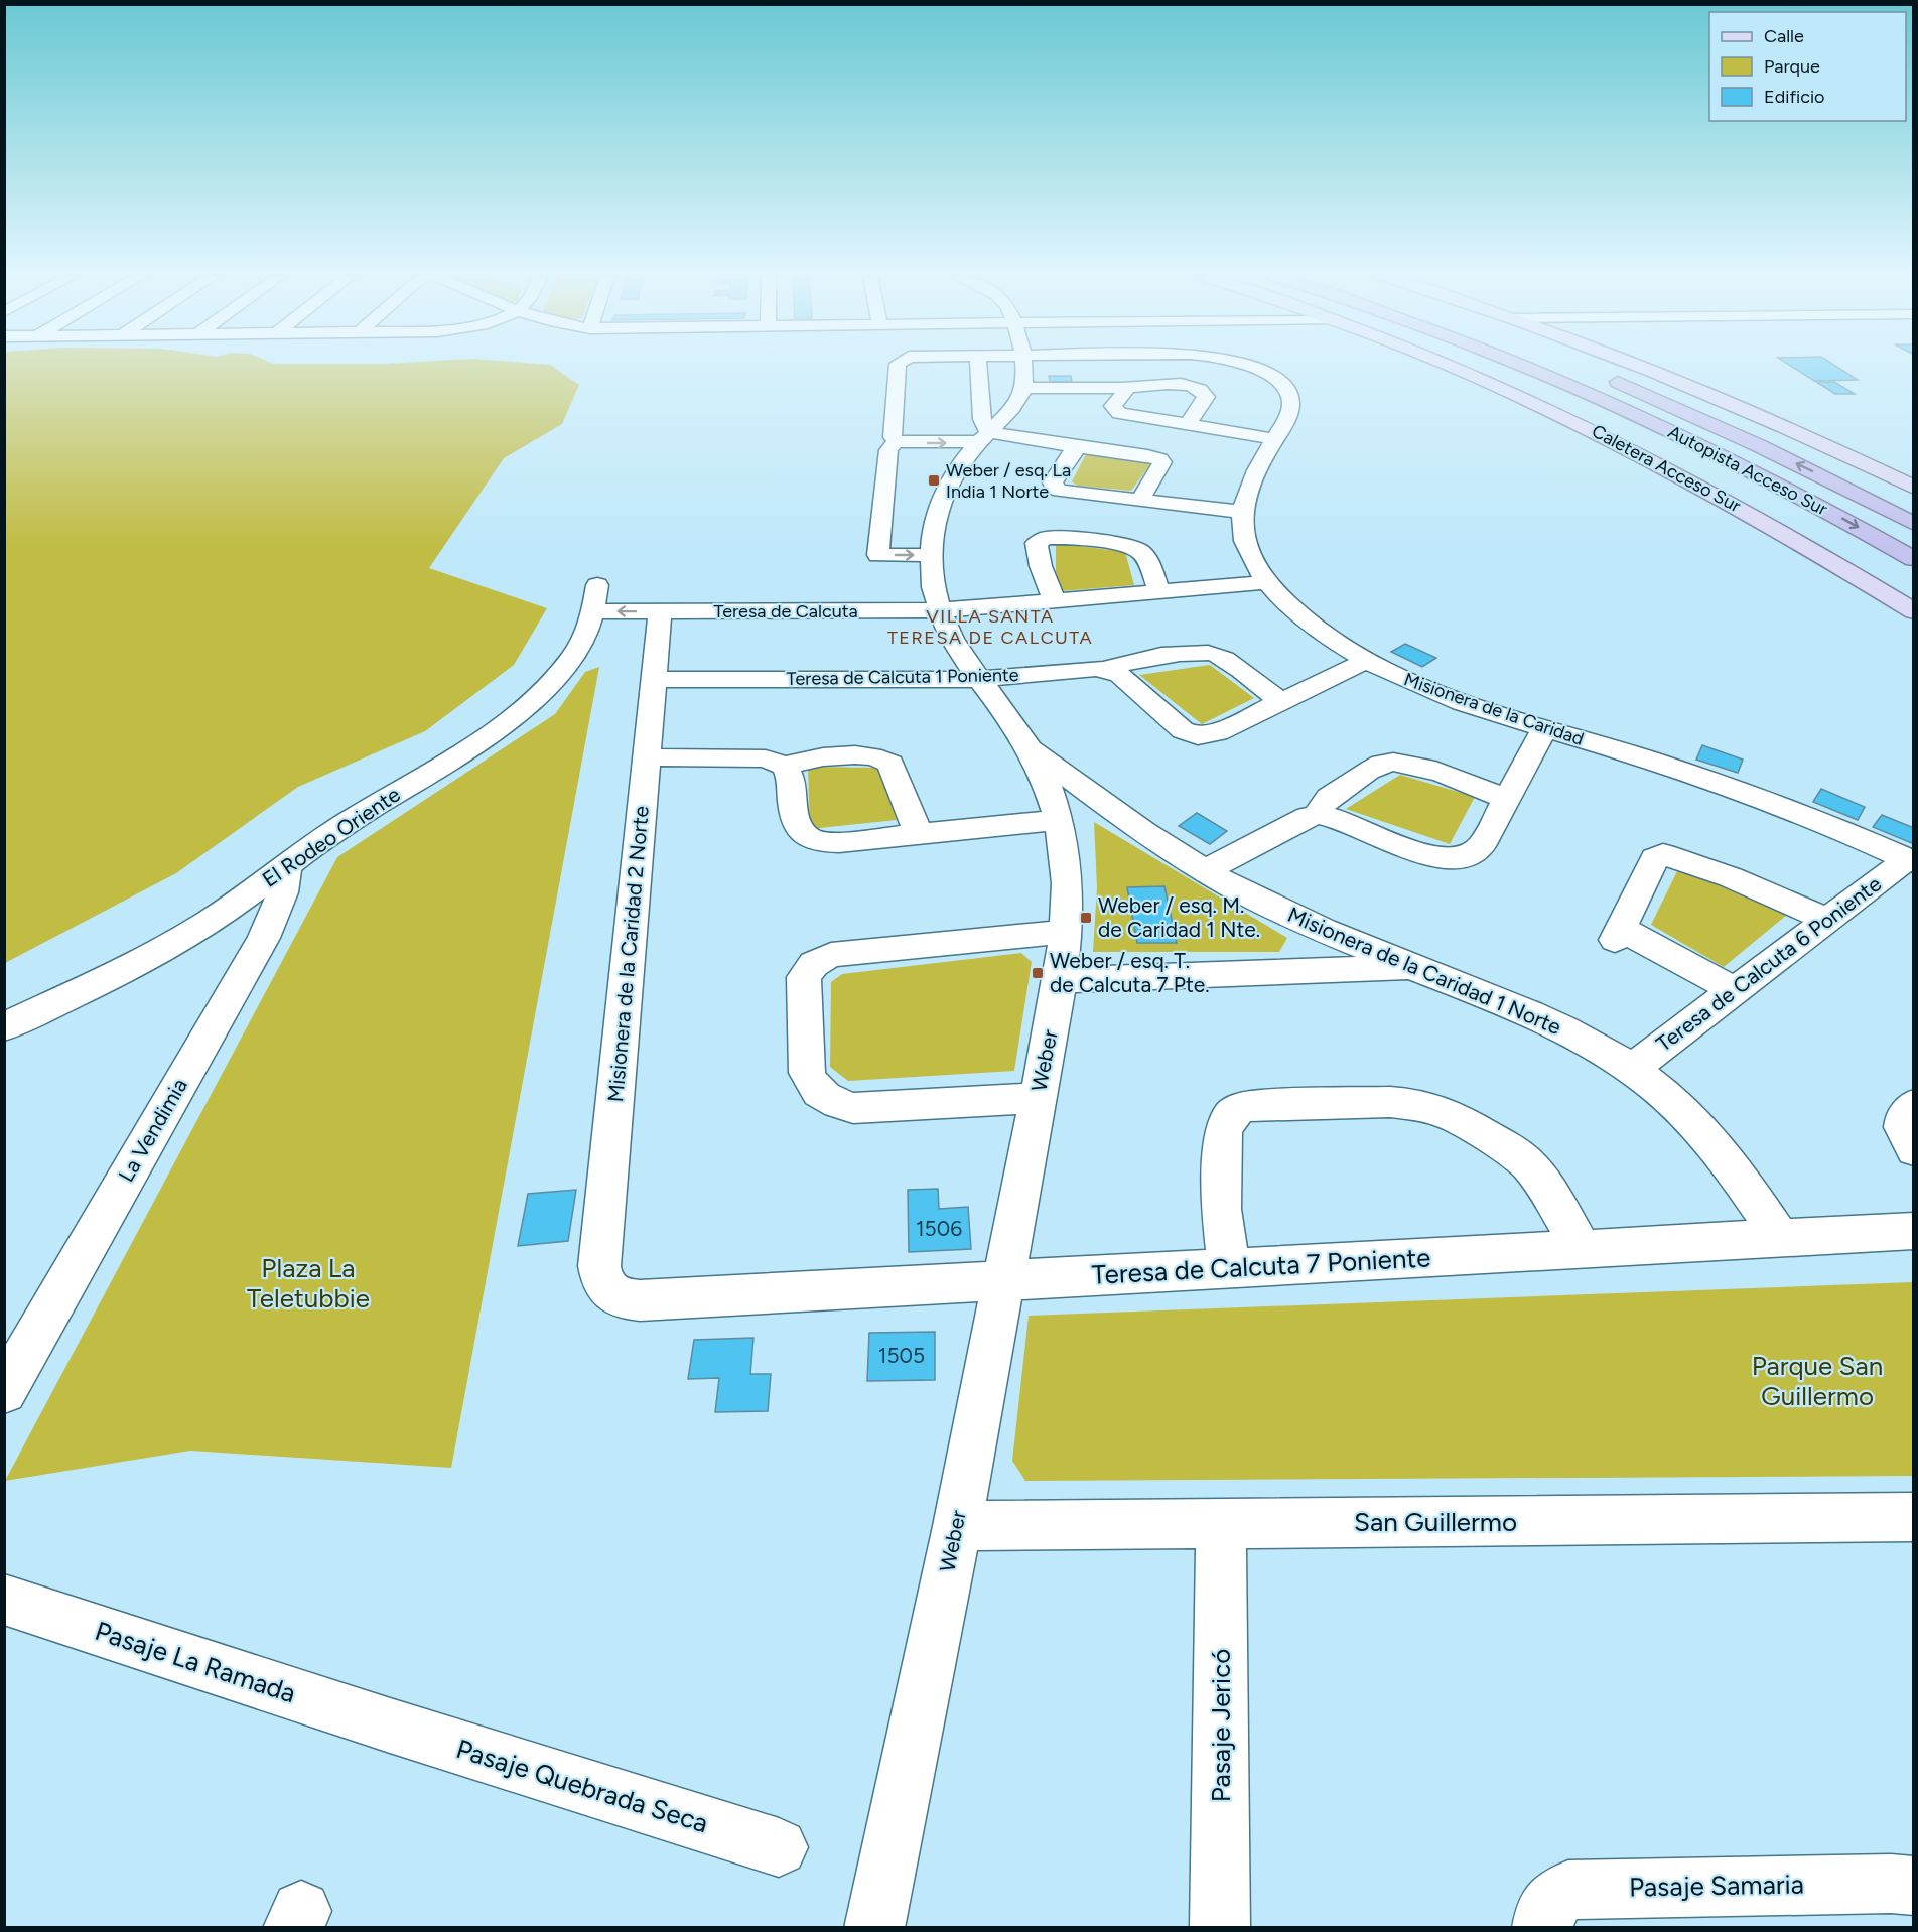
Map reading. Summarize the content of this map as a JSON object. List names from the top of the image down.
{
  "streets": {
    "highway": ["Autopista Acceso Sur"],
    "main road": ["Caletera Acceso Sur"],
    "street": [
      "Teresa de Calcuta",
      "Teresa de Calcuta 1 Poniente",
      "Misionera de la Caridad",
      "El Rodeo Oriente",
      "Misionera de la Caridad 2 Norte",
      "Teresa de Calcuta 6 Poniente",
      "Misionera de la Caridad 1 Norte",
      "Weber",
      "La Vendimia",
      "Teresa de Calcuta 7 Poniente",
      "San Guillermo",
      "Pasaje La Ramada",
      "Pasaje Jericó",
      "Pasaje Quebrada Seca",
      "Pasaje Samaria"
    ]
  },
  "crossings": [
    ["Teresa de Calcuta", "Misionera de la Caridad"],
    ["Teresa de Calcuta", "El Rodeo Oriente"],
    ["Teresa de Calcuta", "Misionera de la Caridad 2 Norte"],
    ["Teresa de Calcuta", "Weber"],
    ["Teresa de Calcuta 1 Poniente", "Misionera de la Caridad 2 Norte"],
    ["Teresa de Calcuta 1 Poniente", "Weber"],
    ["Misionera de la Caridad", "Teresa de Calcuta 6 Poniente"],
    ["El Rodeo Oriente", "La Vendimia"],
    ["Misionera de la Caridad 2 Norte", "Teresa de Calcuta 7 Poniente"],
    ["Teresa de Calcuta 6 Poniente", "Misionera de la Caridad 1 Norte"],
    ["Misionera de la Caridad 1 Norte", "Weber"],
    ["Misionera de la Caridad 1 Norte", "Teresa de Calcuta 7 Poniente"],
    ["Weber", "Teresa de Calcuta 7 Poniente"],
    ["Weber", "San Guillermo"],
    ["San Guillermo", "Pasaje Jericó"],
    ["Pasaje La Ramada", "Pasaje Quebrada Seca"]
  ],
  "districts": ["VILLA SANTA TERESA DE CALCUTA"],
  "parks": ["Plaza La Teletubbie", "Parque San Guillermo"],
  "places": {
    "transit": ["Weber / esq. La India 1 Norte", "Weber / esq. M. de Caridad 1 Nte.", "Weber / esq. T. de Calcuta 7 Pte."]
  },
  "house_numbers": ["1506", "1505"],
  "legend": ["Calle", "Parque", "Edificio"]
}
